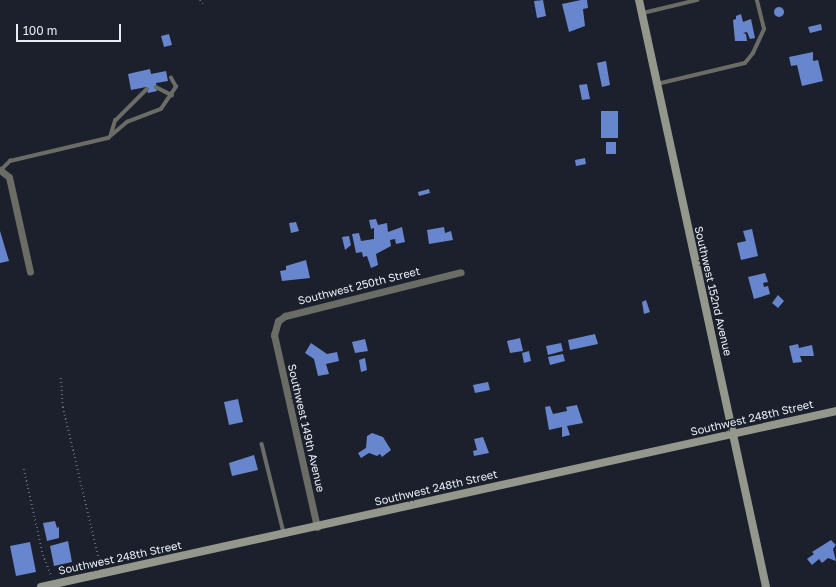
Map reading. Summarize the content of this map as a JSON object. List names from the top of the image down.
{
  "streets": {
    "street": [
      "Southwest 250th Street",
      "Southwest 152nd Avenue",
      "Southwest 248th Street",
      "Southwest 149th Avenue"
    ]
  },
  "crossings": [
    ["Southwest 250th Street", "Southwest 149th Avenue"],
    ["Southwest 152nd Avenue", "Southwest 248th Street"],
    ["Southwest 248th Street", "Southwest 149th Avenue"]
  ],
  "scale_bar": "100 m"
}
